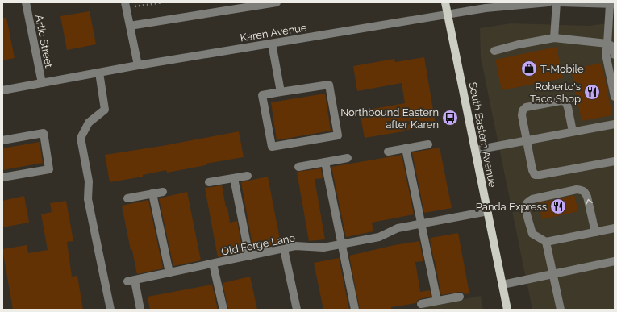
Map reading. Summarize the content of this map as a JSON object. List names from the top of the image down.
{
  "streets": {
    "main road": ["South Eastern Avenue"],
    "street": ["Karen Avenue", "Artic Street", "Old Forge Lane"]
  },
  "crossings": [
    ["Karen Avenue", "Artic Street"],
    ["Karen Avenue", "South Eastern Avenue"],
    ["South Eastern Avenue", "Old Forge Lane"]
  ],
  "places": {
    "shop": ["T-Mobile"],
    "restaurant": ["Roberto's Taco Shop", "Panda Express"],
    "bus stop": ["Northbound Eastern after Karen"]
  }
}
